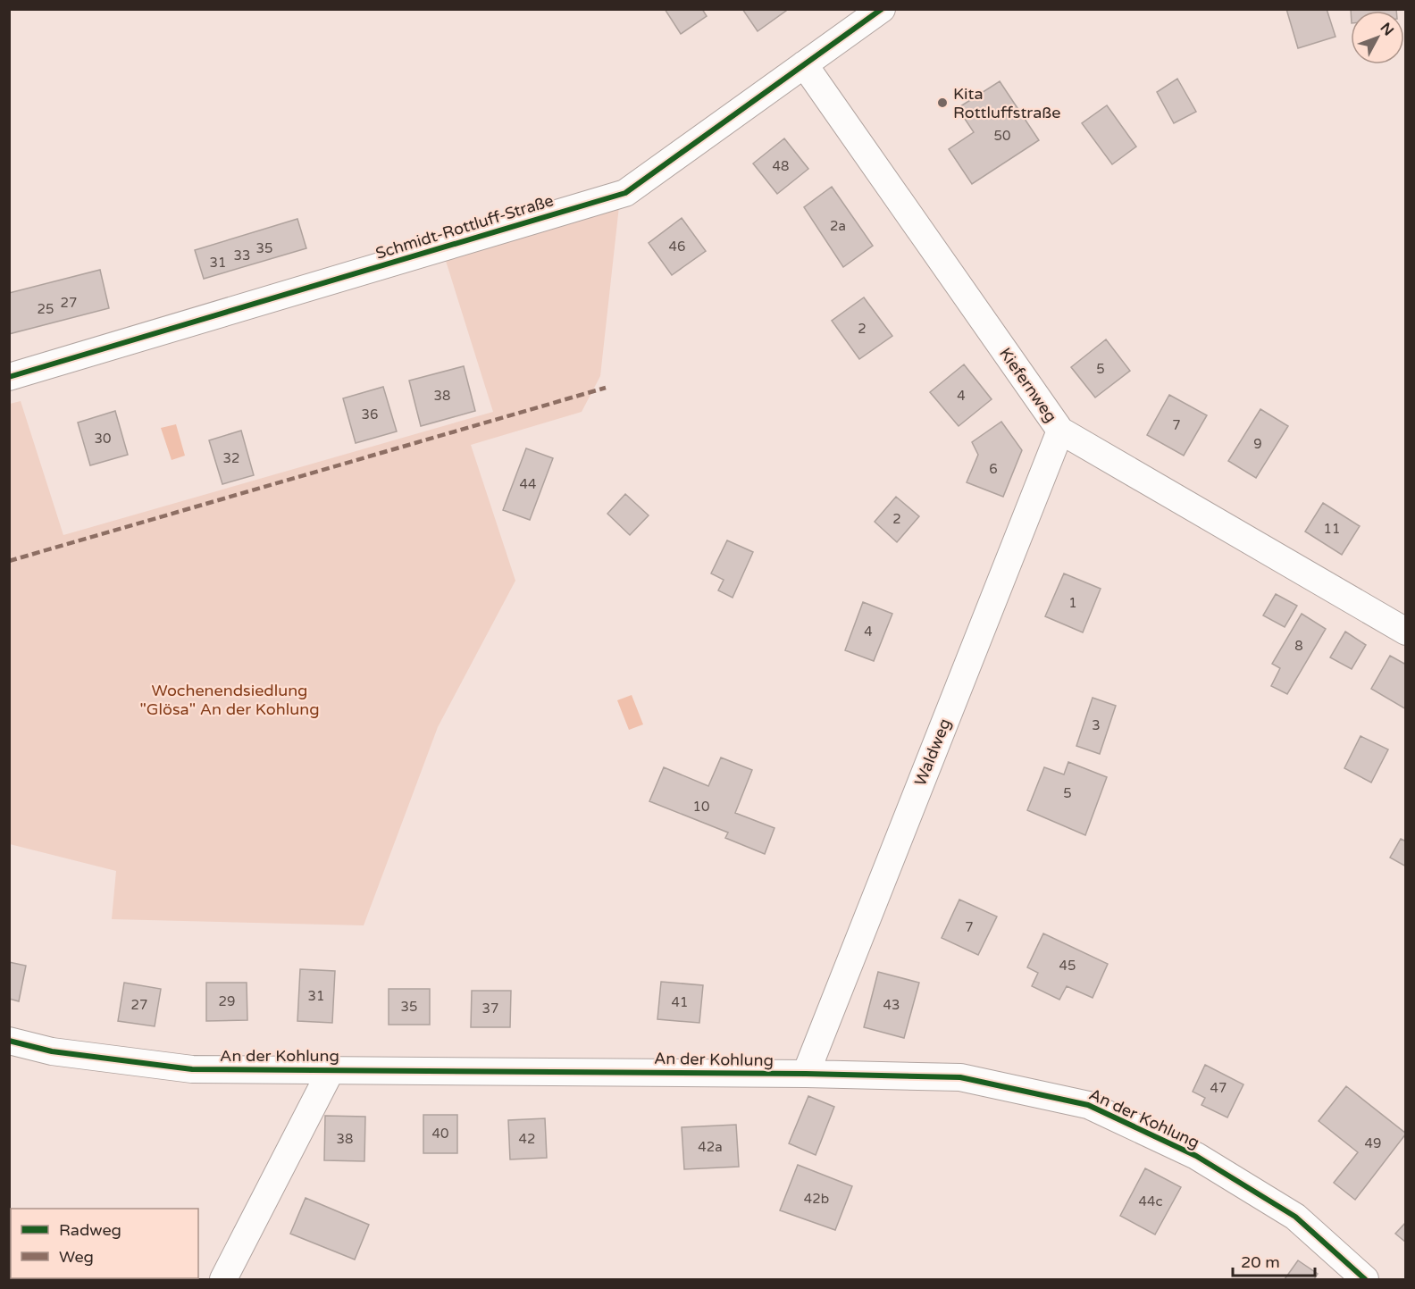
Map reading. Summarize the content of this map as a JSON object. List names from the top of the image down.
{
  "streets": {
    "street": [
      "Schmidt-Rottluff-Straße",
      "Kiefernweg",
      "Waldweg",
      "An der Kohlung"
    ]
  },
  "crossings": [
    ["Schmidt-Rottluff-Straße", "Kiefernweg"],
    ["Kiefernweg", "Waldweg"],
    ["Waldweg", "An der Kohlung"]
  ],
  "parks": ["Wochenendsiedlung \"Glösa\" An der Kohlung"],
  "places": ["Kita Rottluffstraße"],
  "house_numbers": [
    "50",
    "48",
    "2a",
    "46",
    "35",
    "33",
    "31",
    "27",
    "25",
    "2",
    "5",
    "38",
    "4",
    "36",
    "7",
    "30",
    "9",
    "32",
    "6",
    "44",
    "2",
    "11",
    "1",
    "4",
    "8",
    "3",
    "5",
    "10",
    "7",
    "45",
    "31",
    "29",
    "41",
    "27",
    "43",
    "35",
    "37",
    "47",
    "40",
    "38",
    "42",
    "49",
    "42a",
    "42b",
    "44c"
  ],
  "legend": ["Radweg", "Weg"],
  "scale_bar": "20 m",
  "north": "top right"
}
